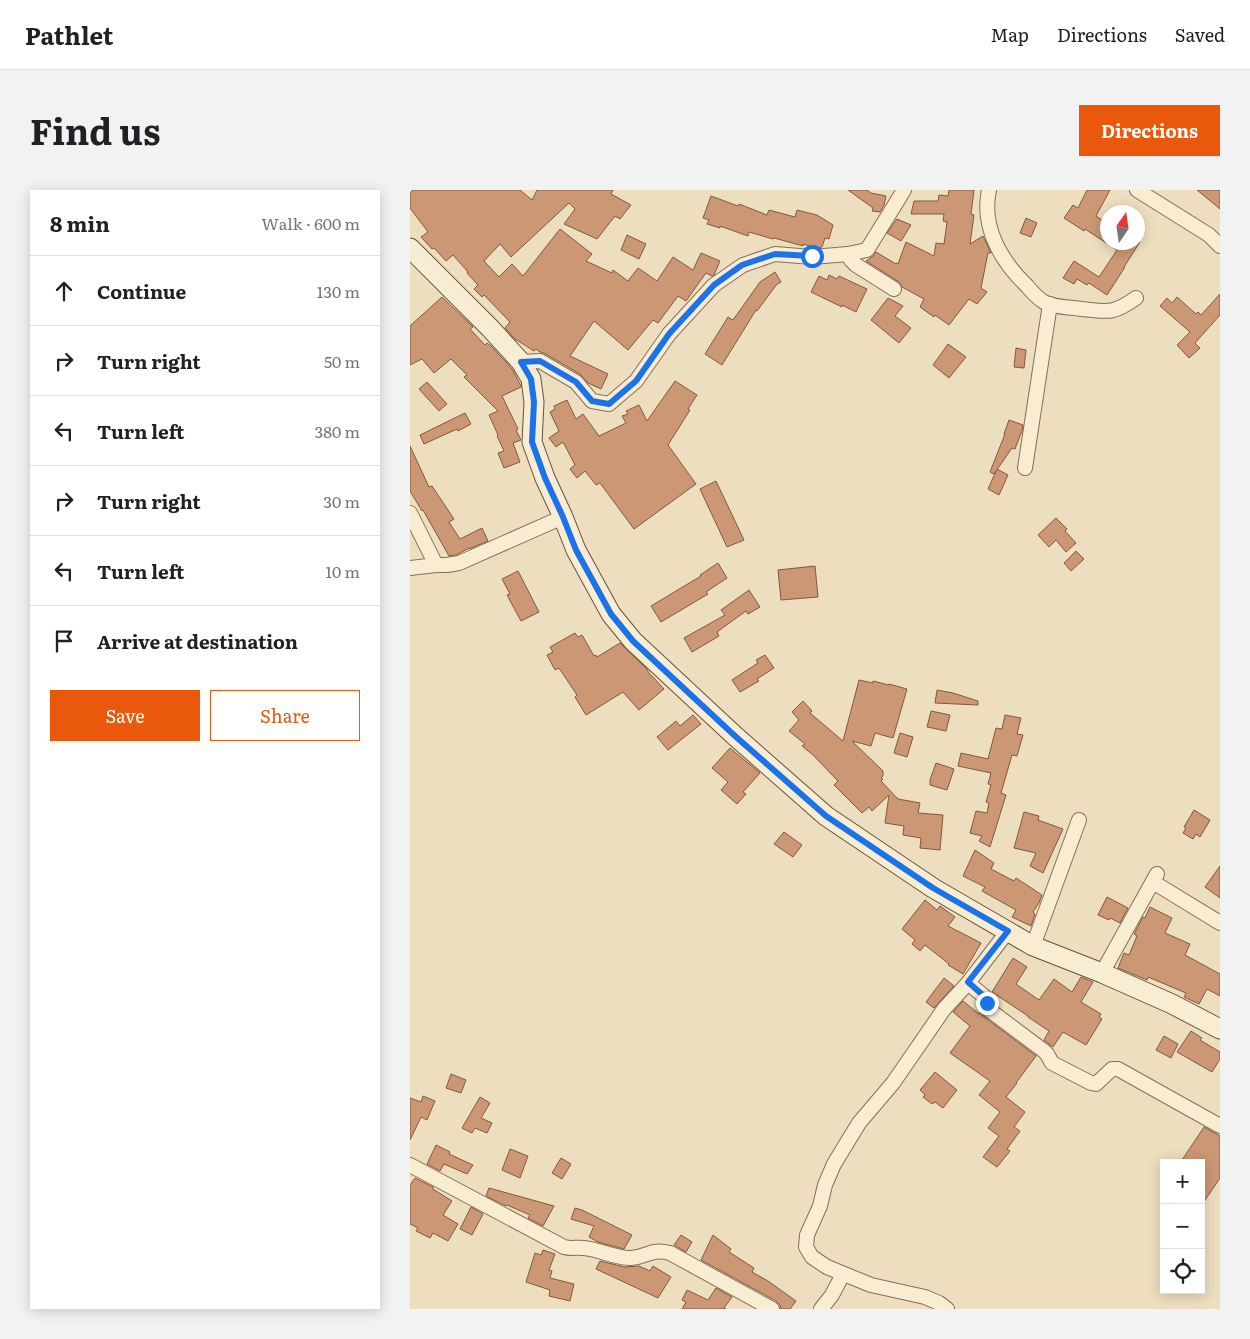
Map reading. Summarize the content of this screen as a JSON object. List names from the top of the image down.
{
  "north": "top",
  "page": {
    "header": "Pathlet",
    "nav": ["Map", "Directions", "Saved"],
    "title": "Find us",
    "buttons": [
      "Directions",
      ["Save", "Share"]
    ],
    "heading": ["8 min", "Walk · 600 m"],
    "list": [
      ["Continue", "130 m"],
      ["Turn right", "50 m"],
      ["Turn left", "380 m"],
      ["Turn right", "30 m"],
      ["Turn left", "10 m"],
      "Arrive at destination"
    ],
    "map_buttons": ["+", "−"]
  }
}
